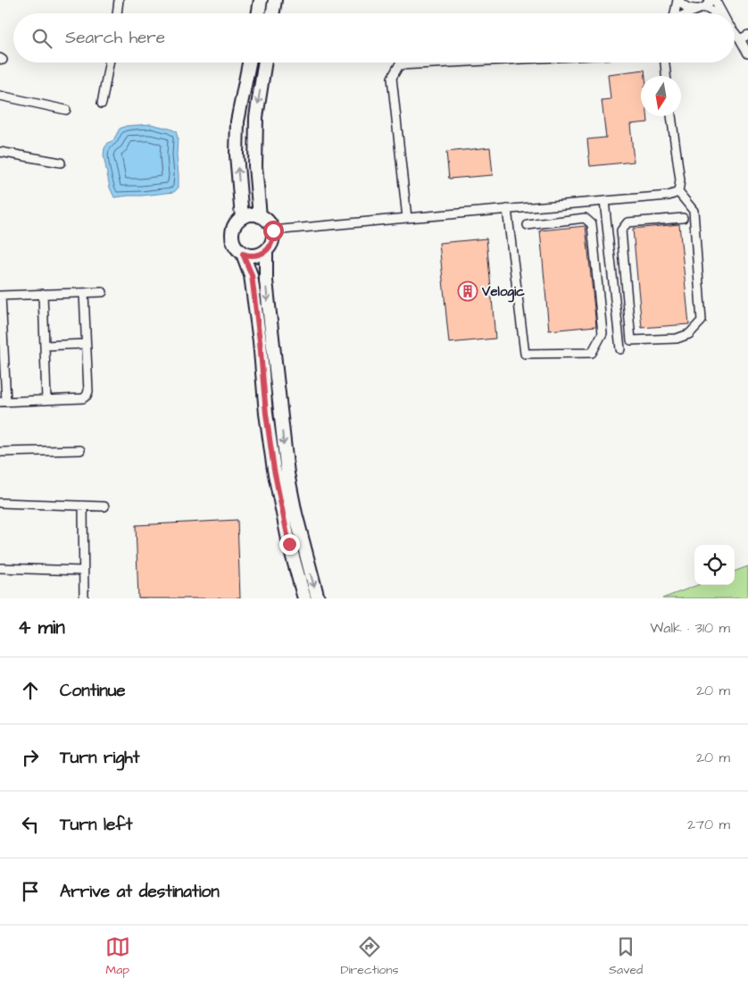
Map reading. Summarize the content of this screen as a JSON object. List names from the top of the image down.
{
  "places": {
    "building": ["Velogic"]
  },
  "north": "bottom",
  "page": {
    "search": "Search here",
    "heading": ["4 min", "Walk · 310 m"],
    "list": [
      ["Continue", "20 m"],
      ["Turn right", "20 m"],
      ["Turn left", "270 m"],
      "Arrive at destination"
    ],
    "nav": ["Map", "Directions", "Saved"]
  }
}
